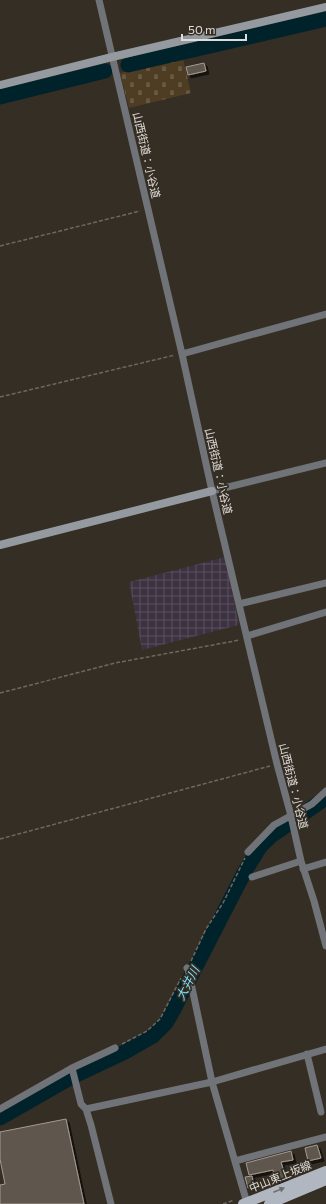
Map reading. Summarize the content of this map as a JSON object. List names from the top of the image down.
{
  "streets": {
    "main road": ["中山東上坂線"],
    "street": ["山西街道：小谷道"]
  },
  "water": ["大井川"],
  "scale_bar": "50 m"
}
